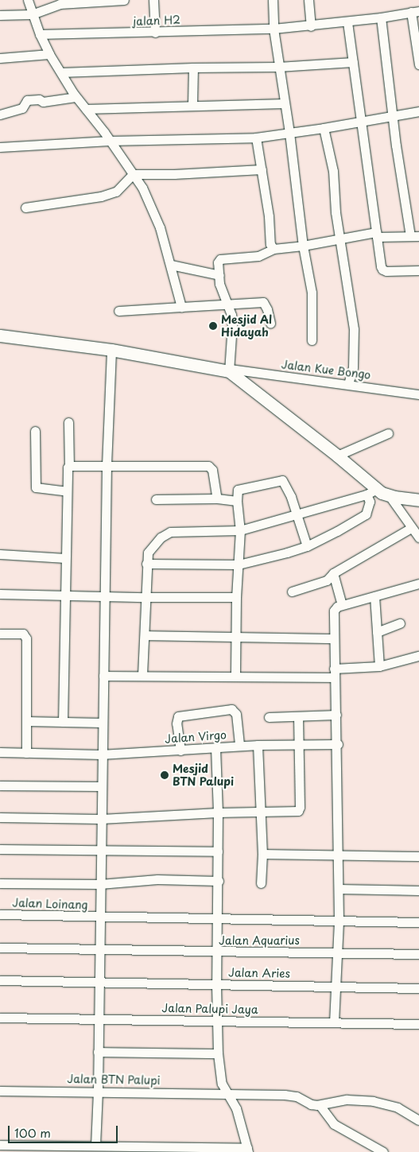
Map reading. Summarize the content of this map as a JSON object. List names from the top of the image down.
{
  "streets": {
    "street": [
      "jalan H2",
      "Jalan Kue Bongo",
      "Jalan Virgo",
      "Jalan Loinang",
      "Jalan Aquarius",
      "Jalan Aries",
      "Jalan Palupi Jaya",
      "Jalan BTN Palupi"
    ]
  },
  "places": ["Mesjid Al Hidayah", "Mesjid BTN Palupi"],
  "scale_bar": "100 m"
}
